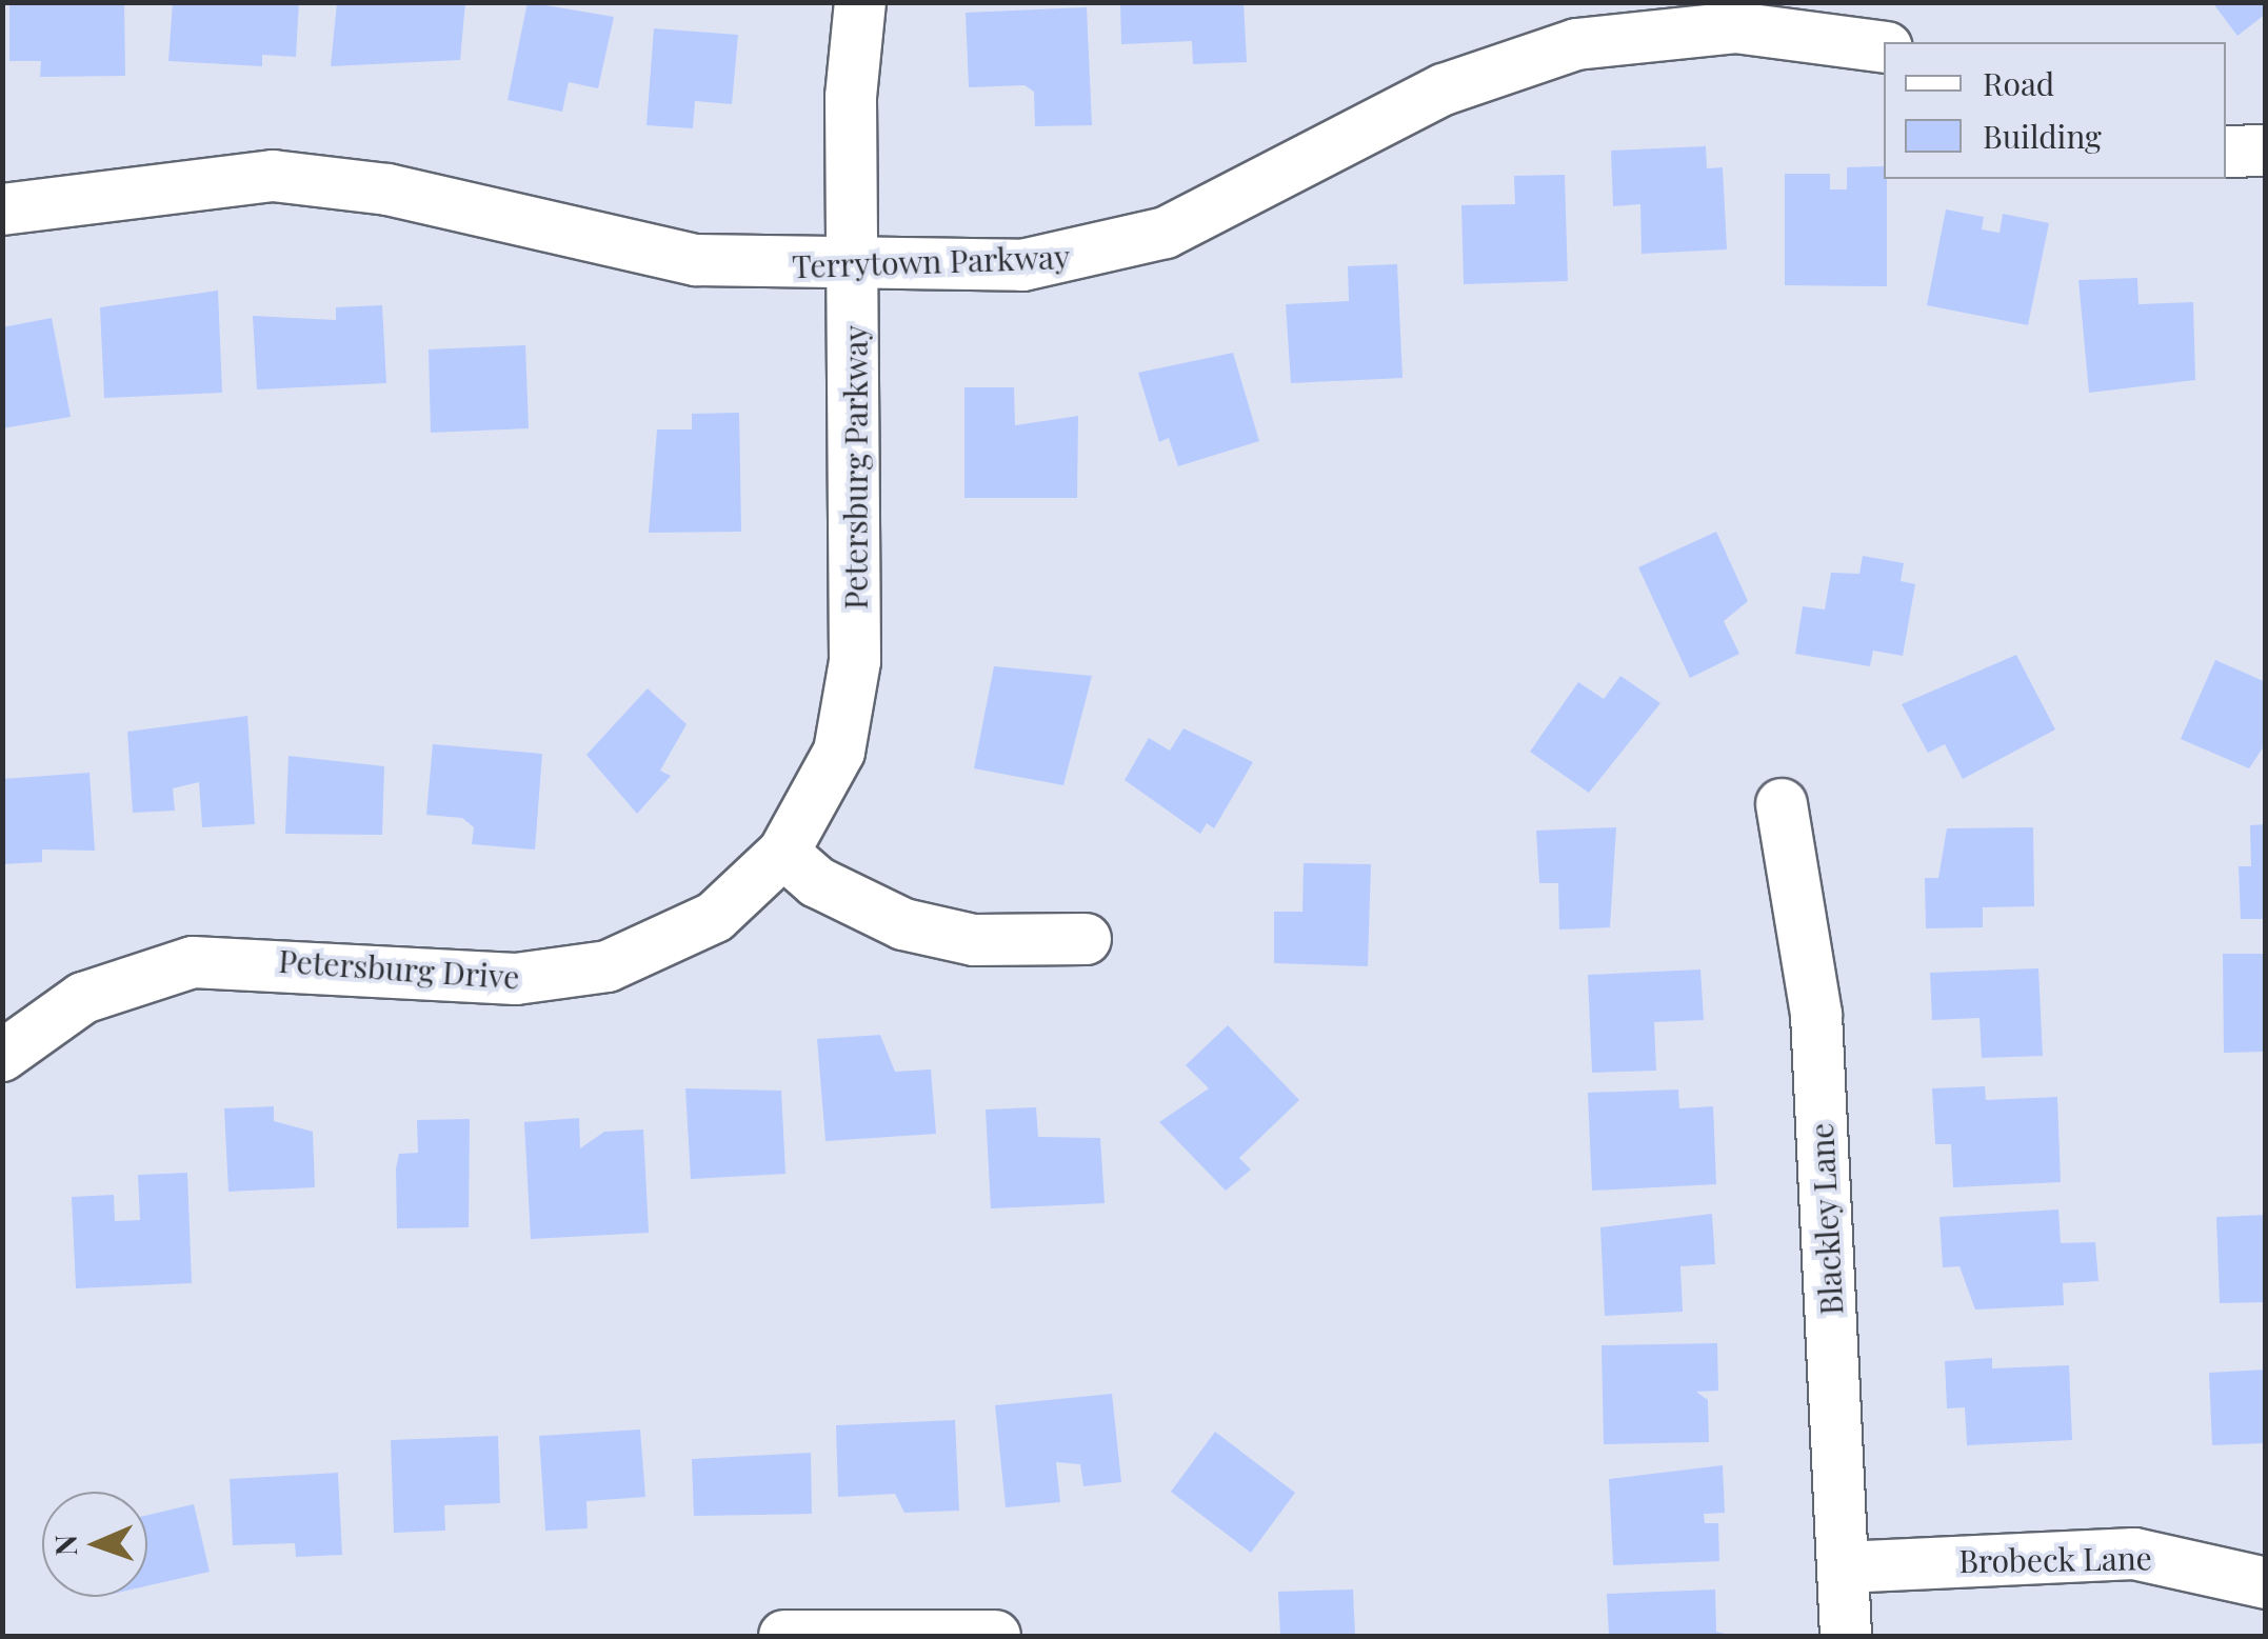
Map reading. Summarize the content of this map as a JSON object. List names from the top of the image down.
{
  "streets": {
    "street": [
      "Terrytown Parkway",
      "Petersburg Parkway",
      "Petersburg Drive",
      "Blackley Lane",
      "Brobeck Lane"
    ]
  },
  "crossings": [
    ["Terrytown Parkway", "Petersburg Parkway"],
    ["Petersburg Parkway", "Petersburg Drive"],
    ["Blackley Lane", "Brobeck Lane"]
  ],
  "legend": ["Road", "Building"],
  "north": "left"
}
